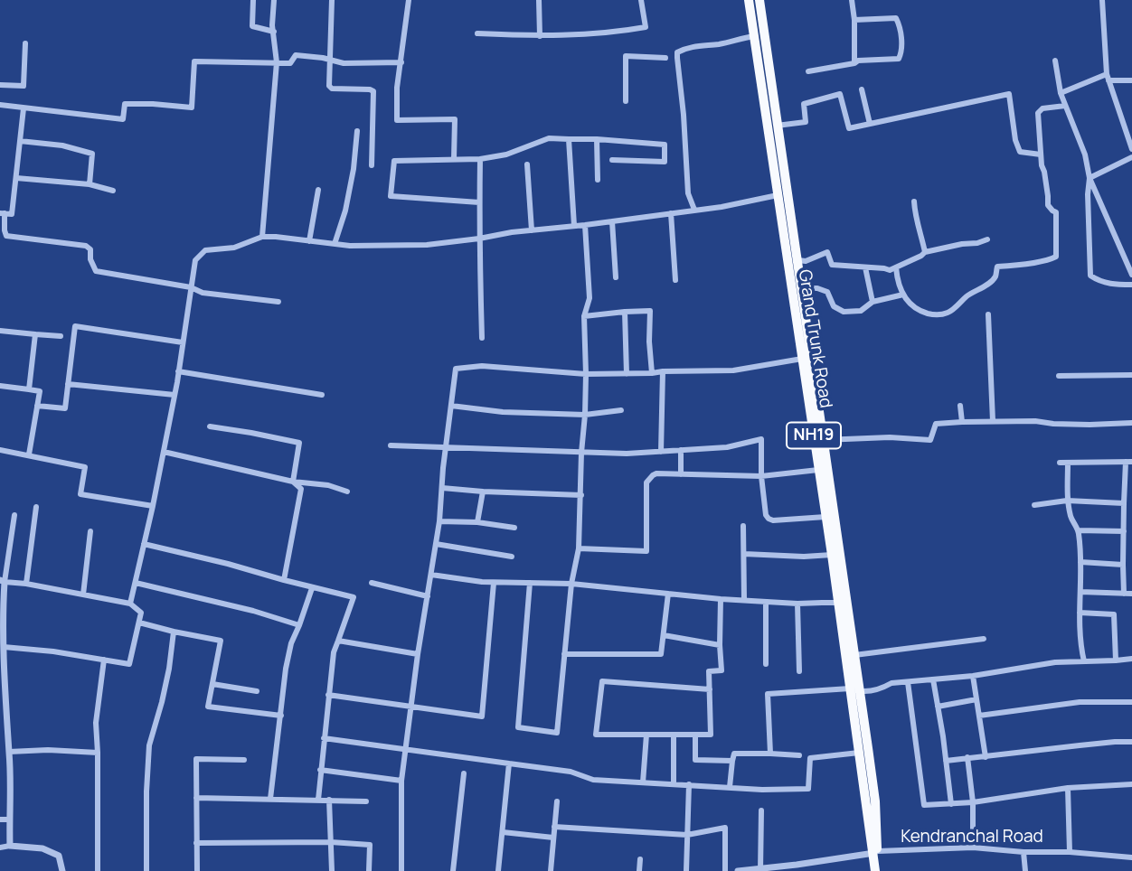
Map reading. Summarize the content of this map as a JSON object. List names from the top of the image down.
{
  "streets": {
    "highway": ["Grand Trunk Road", "NH19"],
    "street": ["Kendranchal Road"]
  },
  "crossings": [
    ["Grand Trunk Road", "Kendranchal Road"]
  ]
}
